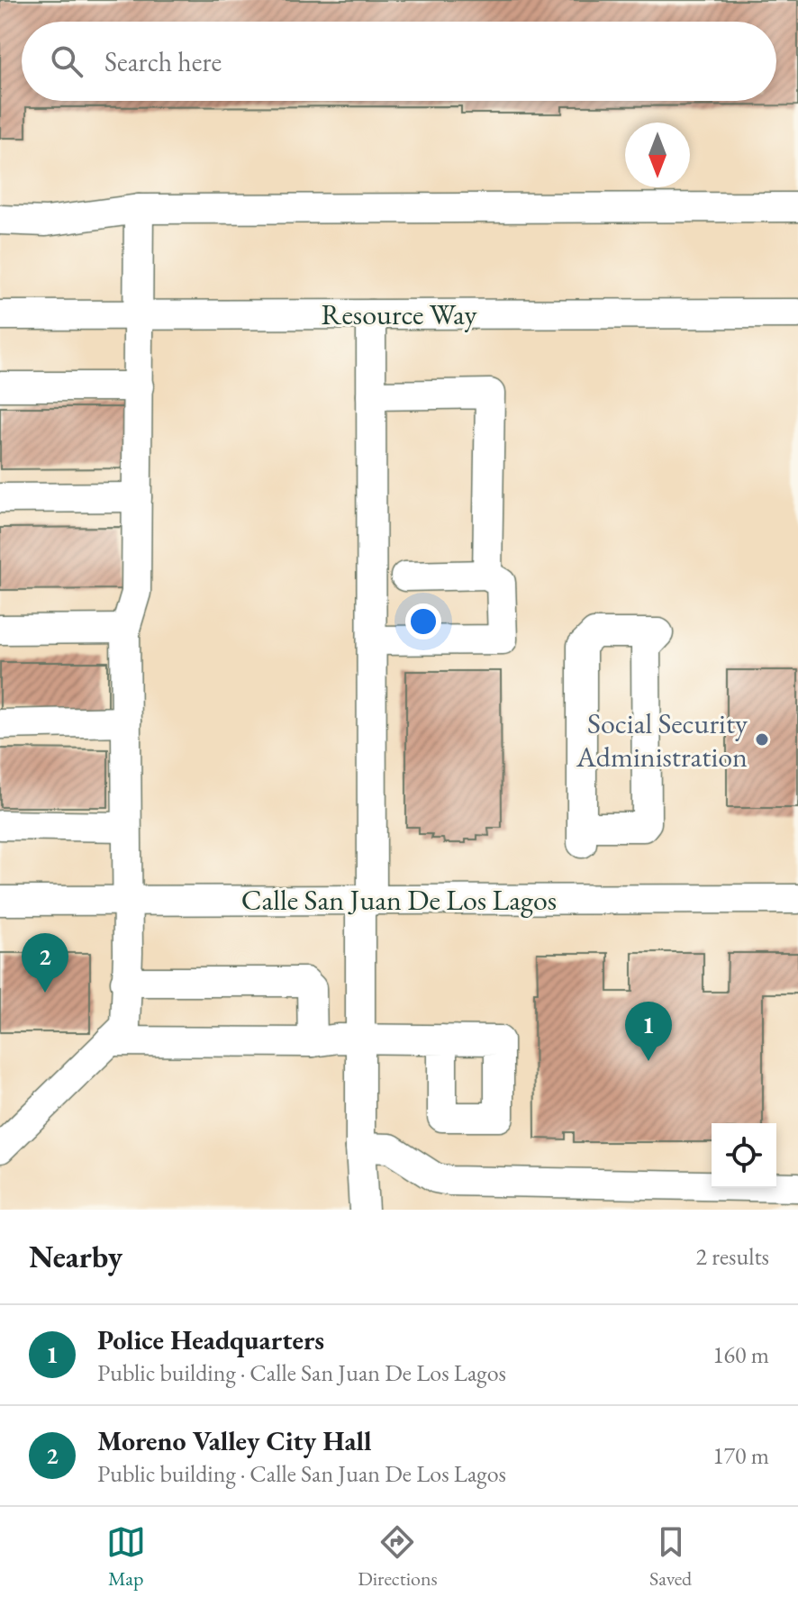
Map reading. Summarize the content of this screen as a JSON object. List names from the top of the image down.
{
  "streets": {
    "street": ["Resource Way", "Calle San Juan De Los Lagos"]
  },
  "places": ["Social Security Administration"],
  "north": "bottom",
  "page": {
    "search": "Search here",
    "pins": ["2", "1"],
    "heading": ["Nearby", "2 results"],
    "list": [
      {
        "mark": "1",
        "name": "Police Headquarters",
        "note": "Public building · Calle San Juan De Los Lagos",
        "value": "160 m"
      },
      {
        "mark": "2",
        "name": "Moreno Valley City Hall",
        "note": "Public building · Calle San Juan De Los Lagos",
        "value": "170 m"
      }
    ],
    "nav": ["Map", "Directions", "Saved"]
  }
}
